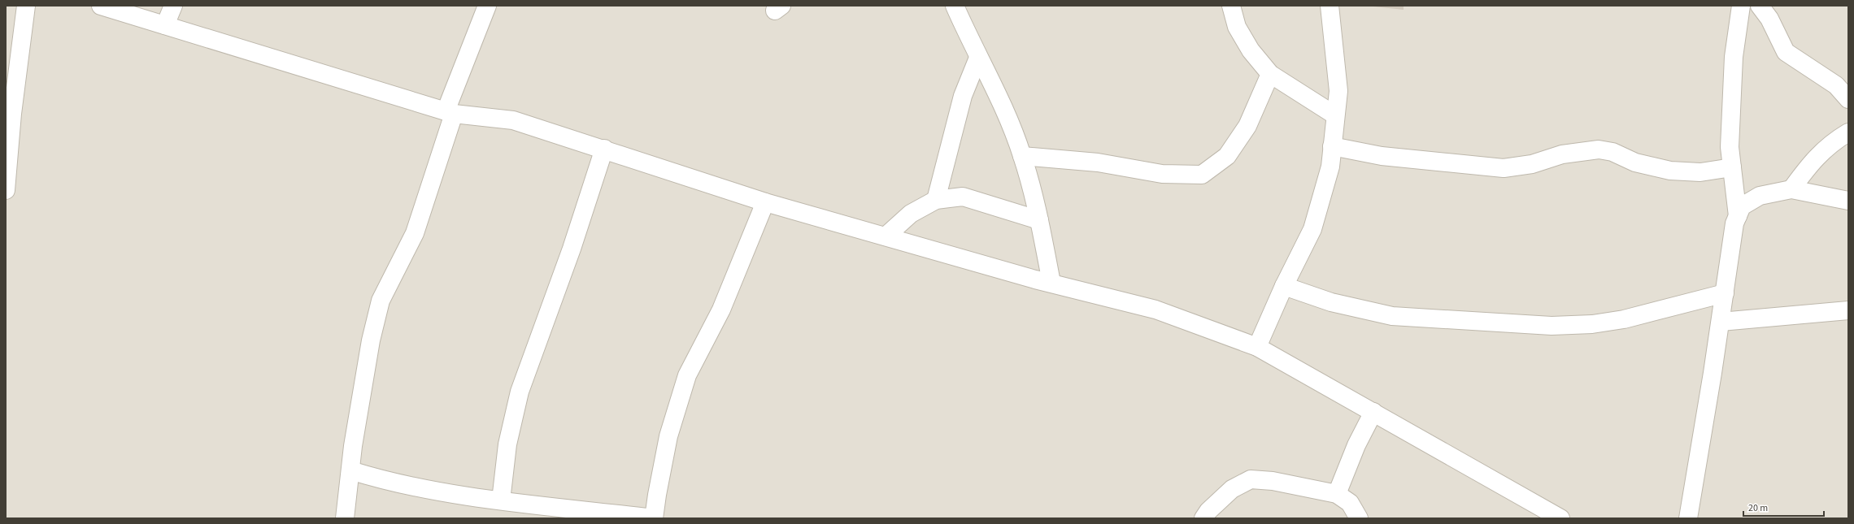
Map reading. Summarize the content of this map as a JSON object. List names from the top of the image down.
{
  "scale_bar": "20 m"
}
